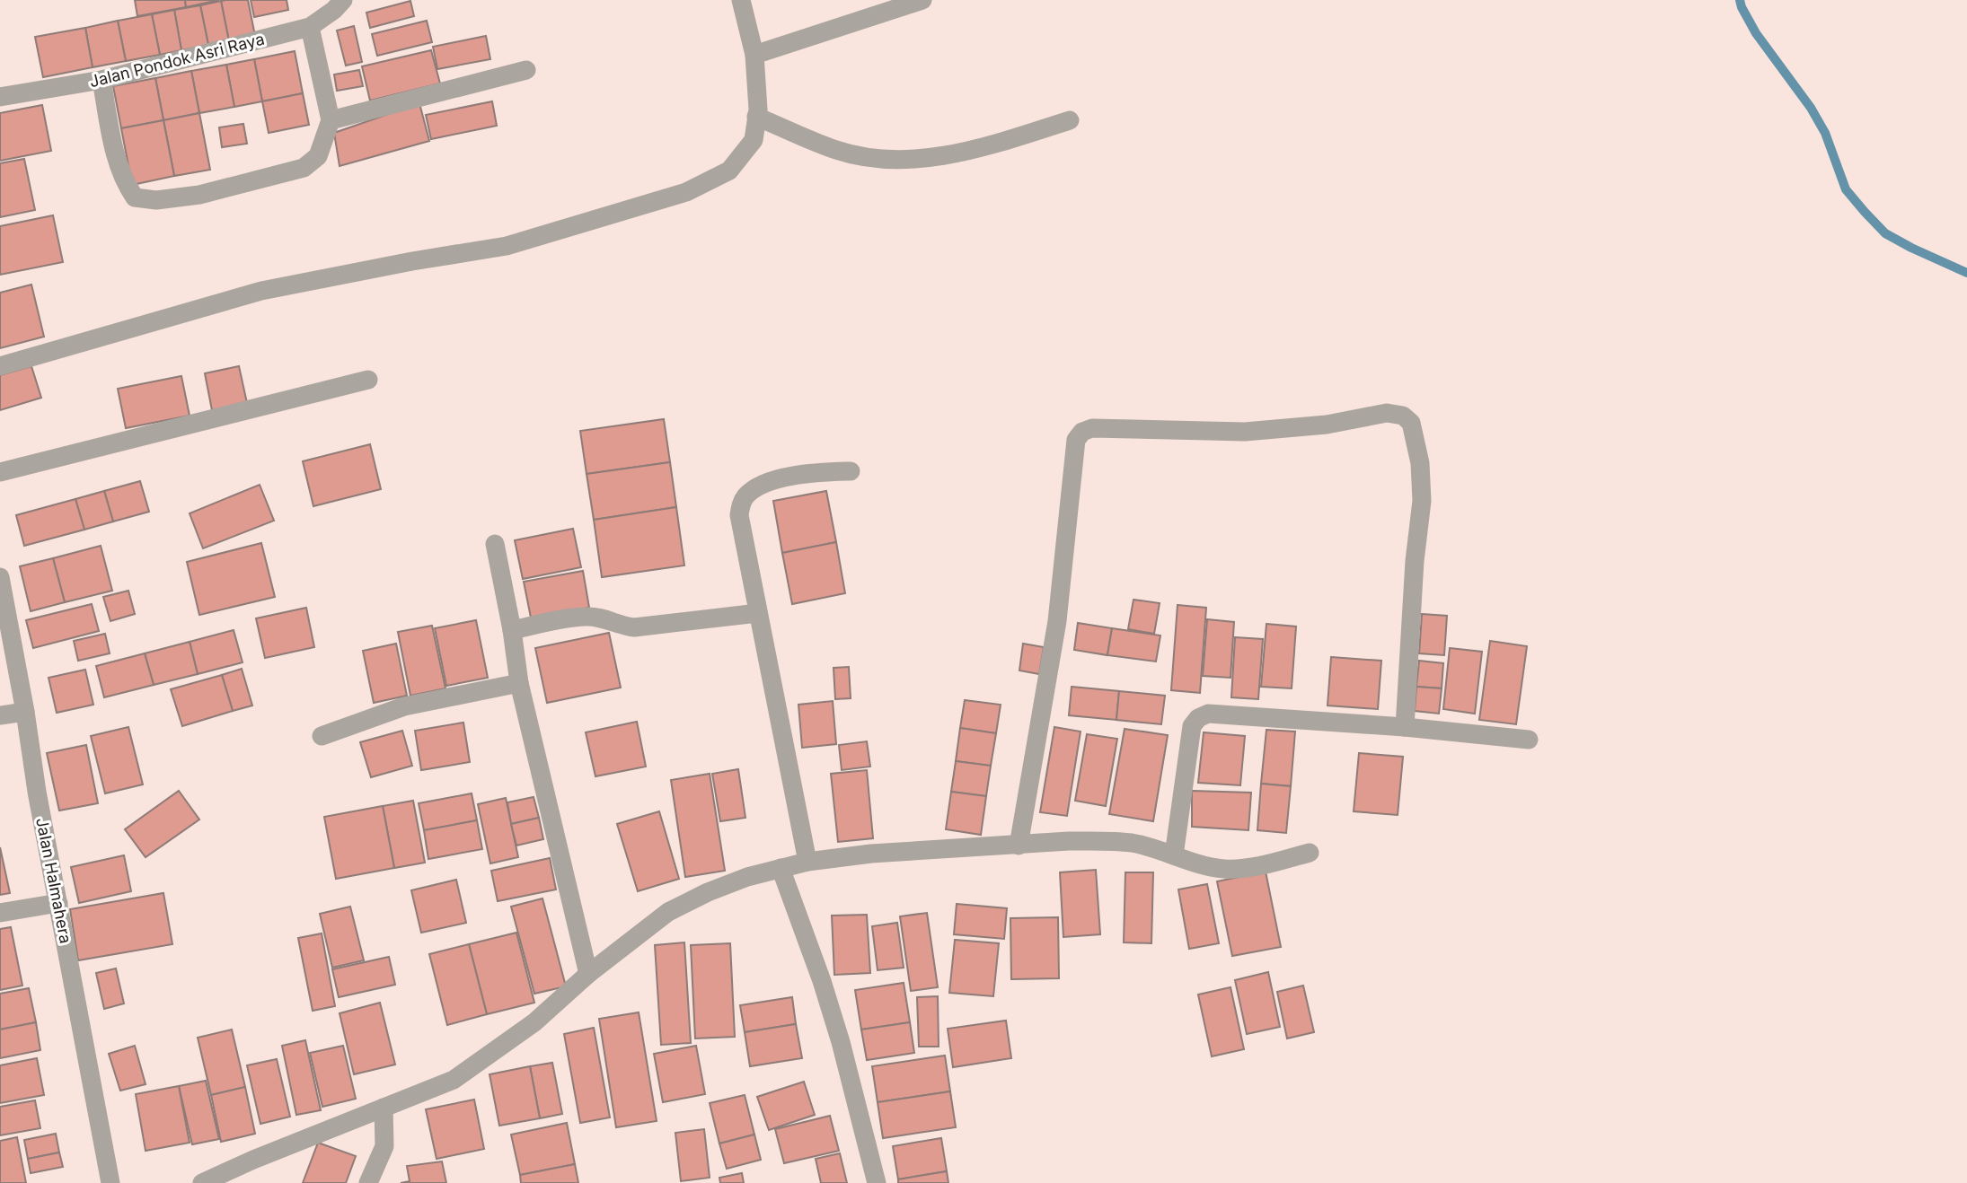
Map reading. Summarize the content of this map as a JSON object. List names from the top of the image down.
{
  "streets": {
    "street": ["Jalan Pondok Asri Raya", "Jalan Halmahera"]
  }
}
